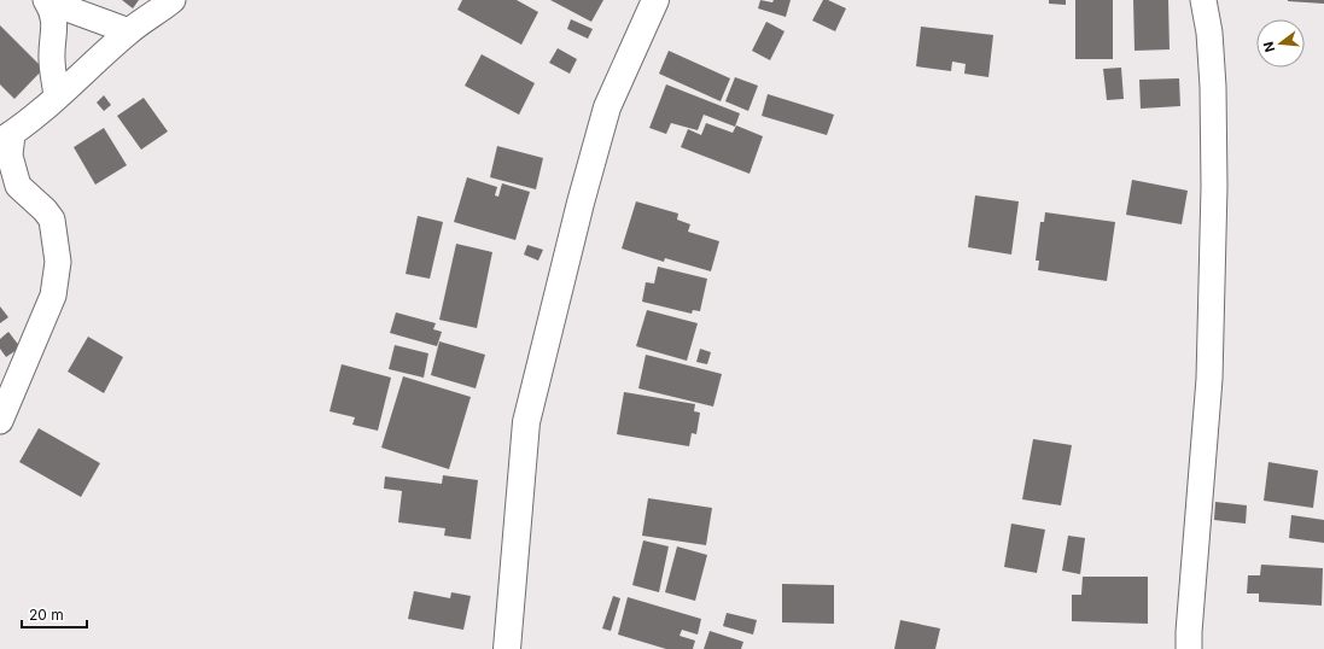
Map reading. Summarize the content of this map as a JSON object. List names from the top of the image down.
{
  "scale_bar": "20 m",
  "north": "left"
}
